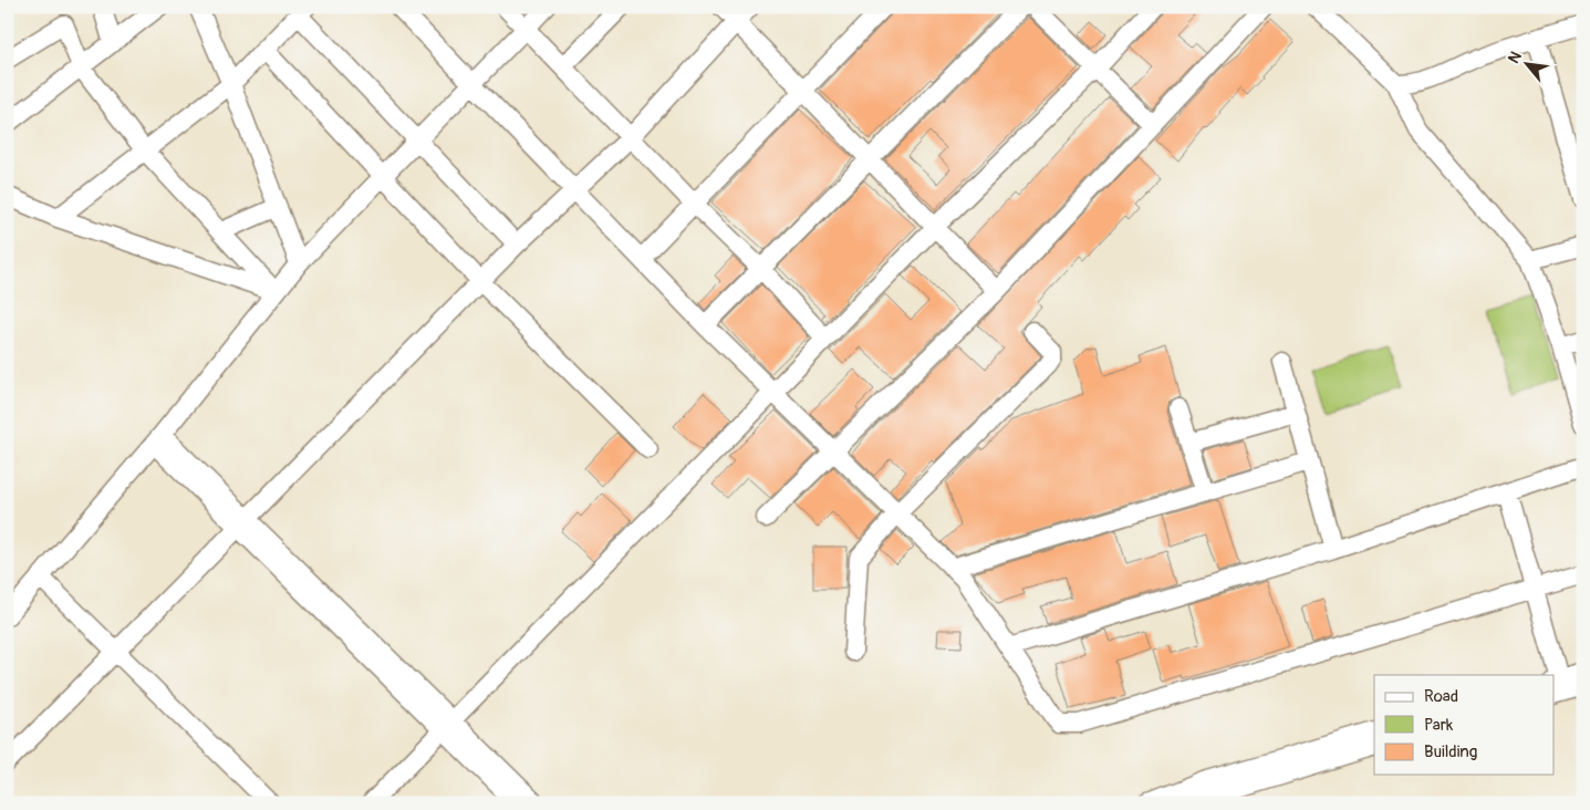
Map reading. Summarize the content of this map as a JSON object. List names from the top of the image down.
{
  "legend": ["Road", "Park", "Building"],
  "north": "top left"
}
